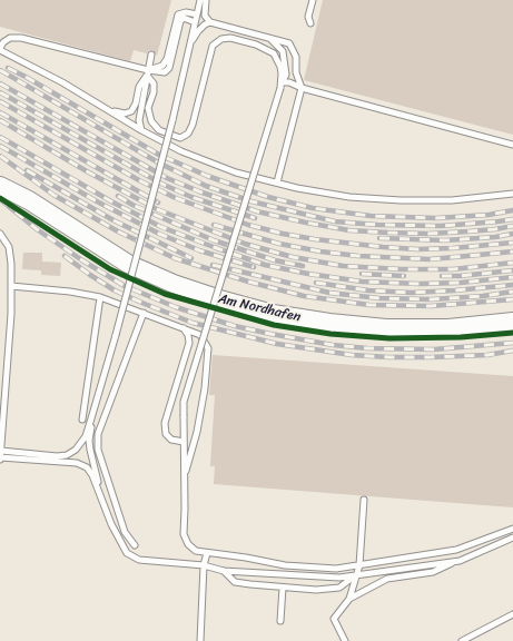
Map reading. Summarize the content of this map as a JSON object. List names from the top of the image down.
{
  "streets": {
    "main road": ["Am Nordhafen"]
  }
}
